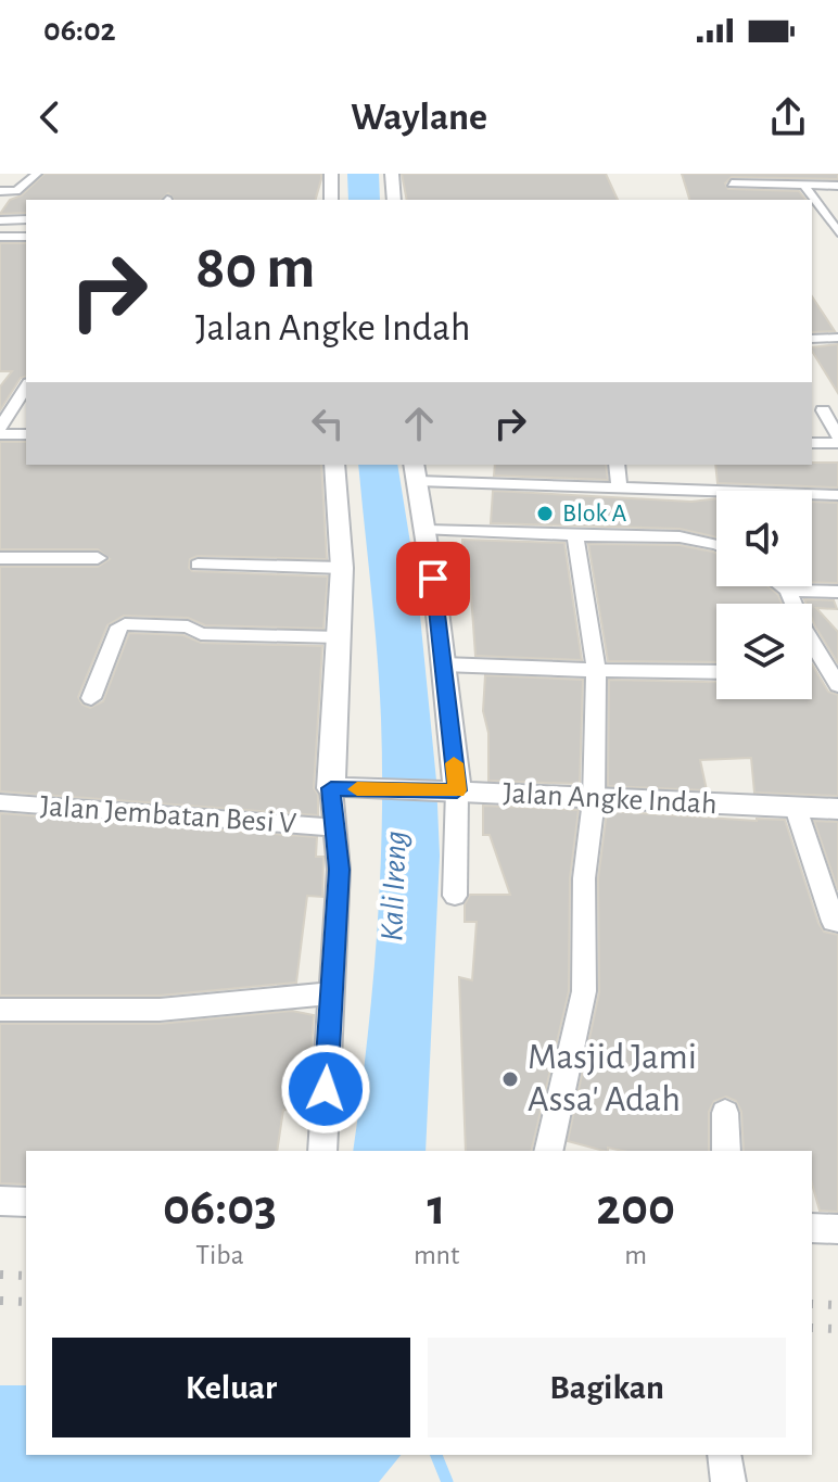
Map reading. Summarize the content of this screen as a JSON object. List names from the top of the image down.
{
  "streets": {
    "street": ["Jalan Angke Indah", "Jalan Jembatan Besi V"]
  },
  "water": ["Kali Ireng"],
  "places": ["Blok A", "Masjid Jami Assa' Adah"],
  "page": {
    "status": "06:02",
    "header": "Waylane",
    "turn": ["80 m", "Jalan Angke Indah"],
    "eta": [
      "06:03",
      "Tiba",
      "1",
      "mnt",
      "200",
      "m"
    ],
    "buttons": ["Keluar", "Bagikan"]
  }
}
